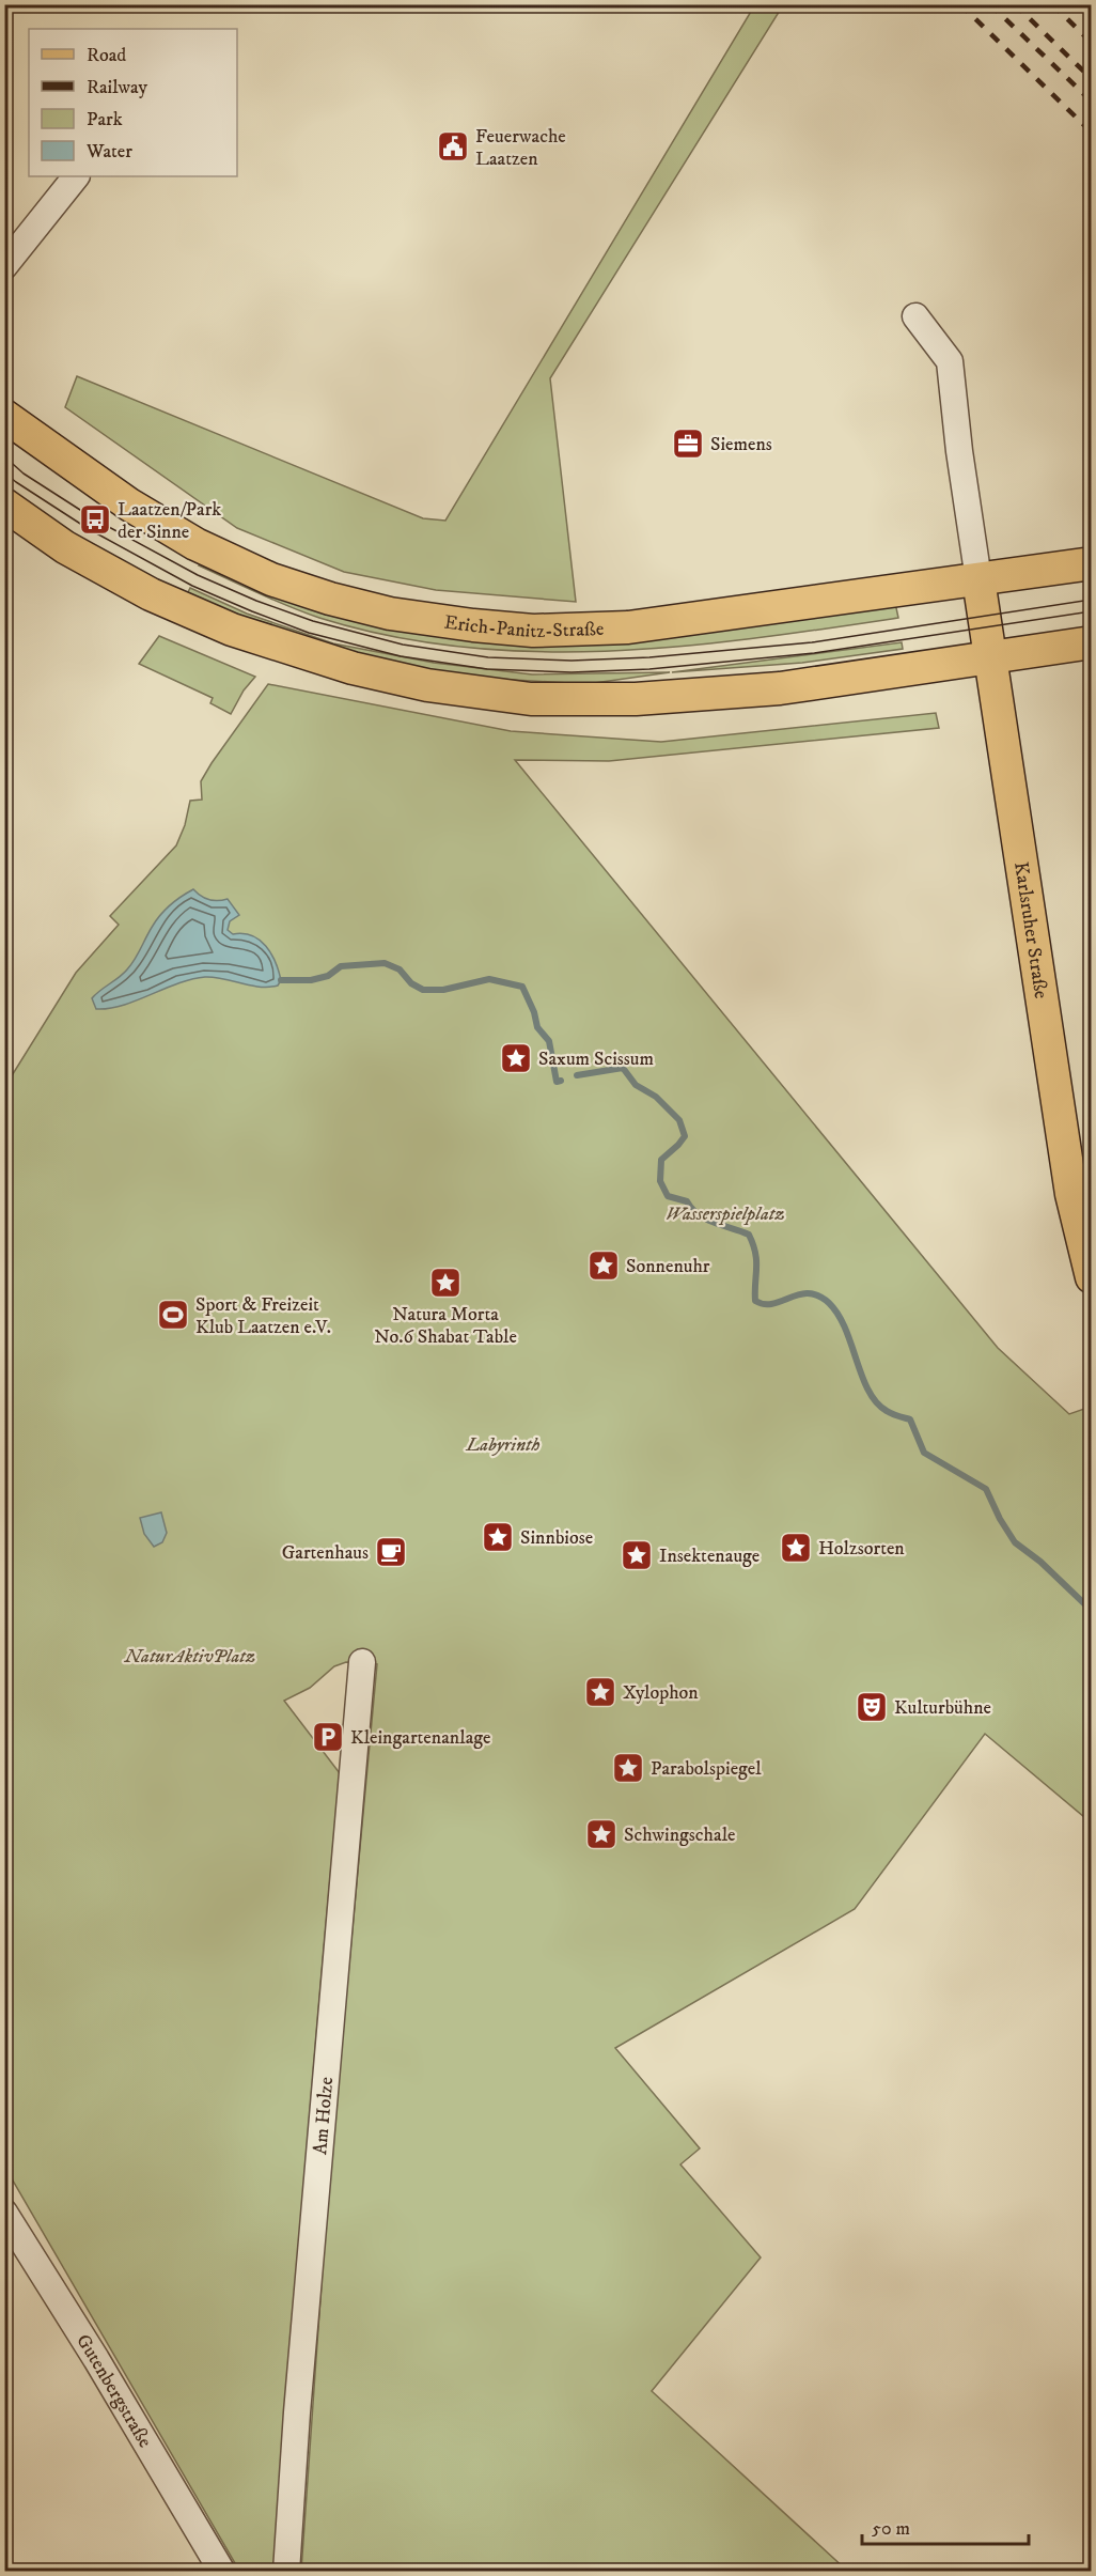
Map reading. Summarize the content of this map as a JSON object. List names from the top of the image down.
{
  "streets": {
    "main road": ["Erich-Panitz-Straße", "Karlsruher Straße"],
    "street": ["Am Holze", "Gutenbergstraße"]
  },
  "crossings": [
    ["Erich-Panitz-Straße", "Karlsruher Straße"]
  ],
  "parks": ["Wasserspielplatz", "Labyrinth", "NaturAktivPlatz"],
  "places": {
    "public building": ["Feuerwache Laatzen"],
    "office": ["Siemens"],
    "bus stop": ["Laatzen/Park der Sinne"],
    "place": [
      "Saxum Scissum",
      "Sonnenuhr",
      "Natura Morta No.6 Shabat Table",
      "Sinnbiose",
      "Holzsorten",
      "Insektenauge",
      "Xylophon",
      "Parabolspiegel",
      "Schwingschale"
    ],
    "sports": ["Sport & Freizeit Klub Laatzen e.V."],
    "cafe": ["Gartenhaus"],
    "theatre": ["Kulturbühne"],
    "parking": ["Kleingartenanlage"]
  },
  "legend": [
    "Road",
    "Railway",
    "Park",
    "Water"
  ],
  "scale_bar": "50 m"
}
